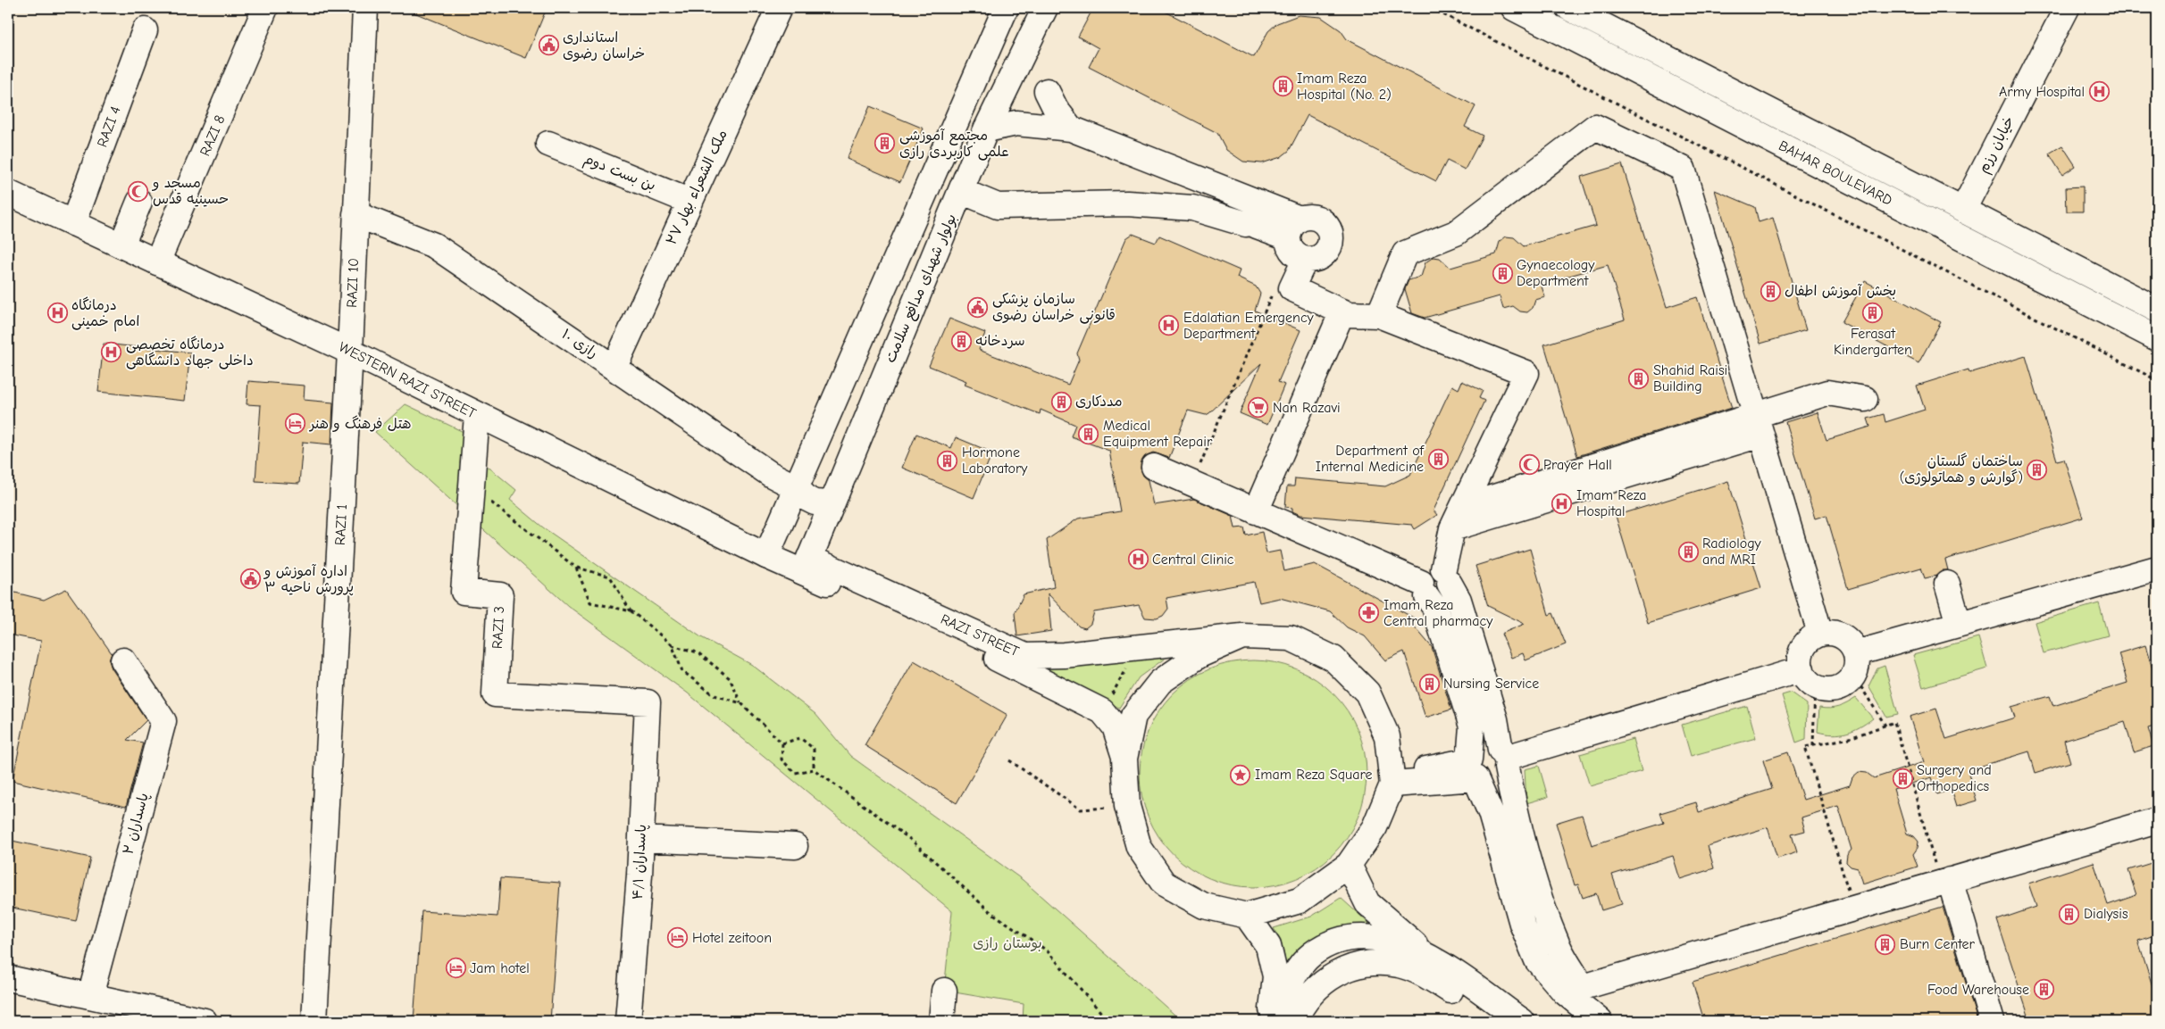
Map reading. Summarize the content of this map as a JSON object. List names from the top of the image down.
{
  "streets": {
    "street": [
      "RAZI 4",
      "RAZI 8",
      "خیابان رزم",
      "بن بست دوم",
      "BAHAR BOULEVARD",
      "ملک الشعراء بهار ۲۷",
      "RAZI 10",
      "بولوار شهدای مدافع سلامت",
      "رازی ۱۰",
      "WESTERN RAZI STREET",
      "RAZI 1",
      "RAZI 3",
      "RAZI STREET",
      "پاسداران ۲",
      "پاسداران ۴/۱"
    ]
  },
  "crossings": [
    ["RAZI 4", "WESTERN RAZI STREET"],
    ["RAZI 8", "WESTERN RAZI STREET"],
    ["خیابان رزم", "BAHAR BOULEVARD"],
    ["بن بست دوم", "ملک الشعراء بهار ۲۷"],
    ["ملک الشعراء بهار ۲۷", "رازی ۱۰"],
    ["RAZI 10", "رازی ۱۰"],
    ["RAZI 10", "WESTERN RAZI STREET"],
    ["RAZI 10", "RAZI 1"],
    ["بولوار شهدای مدافع سلامت", "رازی ۱۰"],
    ["بولوار شهدای مدافع سلامت", "WESTERN RAZI STREET"],
    ["بولوار شهدای مدافع سلامت", "RAZI STREET"],
    ["WESTERN RAZI STREET", "RAZI 1"],
    ["WESTERN RAZI STREET", "RAZI 3"],
    ["WESTERN RAZI STREET", "RAZI STREET"],
    ["RAZI 3", "پاسداران ۴/۱"]
  ],
  "parks": ["بوستان رازی"],
  "places": {
    "public building": ["استانداری خراسان رضوی", "سازمان پزشکی قانونی خراسان رضوی", "اداره آموزش و پرورش ناحیه ۳"],
    "building": [
      "Imam Reza Hospital (No. 2)",
      "مجتمع آموزشی علمی کاربردی رازی",
      "Gynaecology Department",
      "بخش آموزش اطفال",
      "Ferasat Kindergarten",
      "سردخانه",
      "Shahid Raisi Building",
      "مددکاری",
      "Medical Equipment Repair",
      "Department of Internal Medicine",
      "Hormone Laboratory",
      "ساختمان گلستان (گوارش و هماتولوژی)",
      "Radiology and MRI",
      "Nursing Service",
      "Surgery and Orthopedics",
      "Dialysis",
      "Burn Center",
      "Food Warehouse"
    ],
    "hospital": [
      "Army Hospital",
      "درمانگاه امام خمینی",
      "Edalatian Emergency Department",
      "درمانگاه تخصصی داخلی جهاد دانشگاهی",
      "Imam Reza Hospital",
      "Central Clinic"
    ],
    "mosque": ["مسجد و حسینیه قدس", "Prayer Hall"],
    "supermarket": ["Nan Razavi"],
    "hotel": ["هتل فرهنگ و هنر", "Hotel zeitoon", "Jam hotel"],
    "pharmacy": ["Imam Reza Central pharmacy"],
    "place": ["Imam Reza Square"]
  }
}
